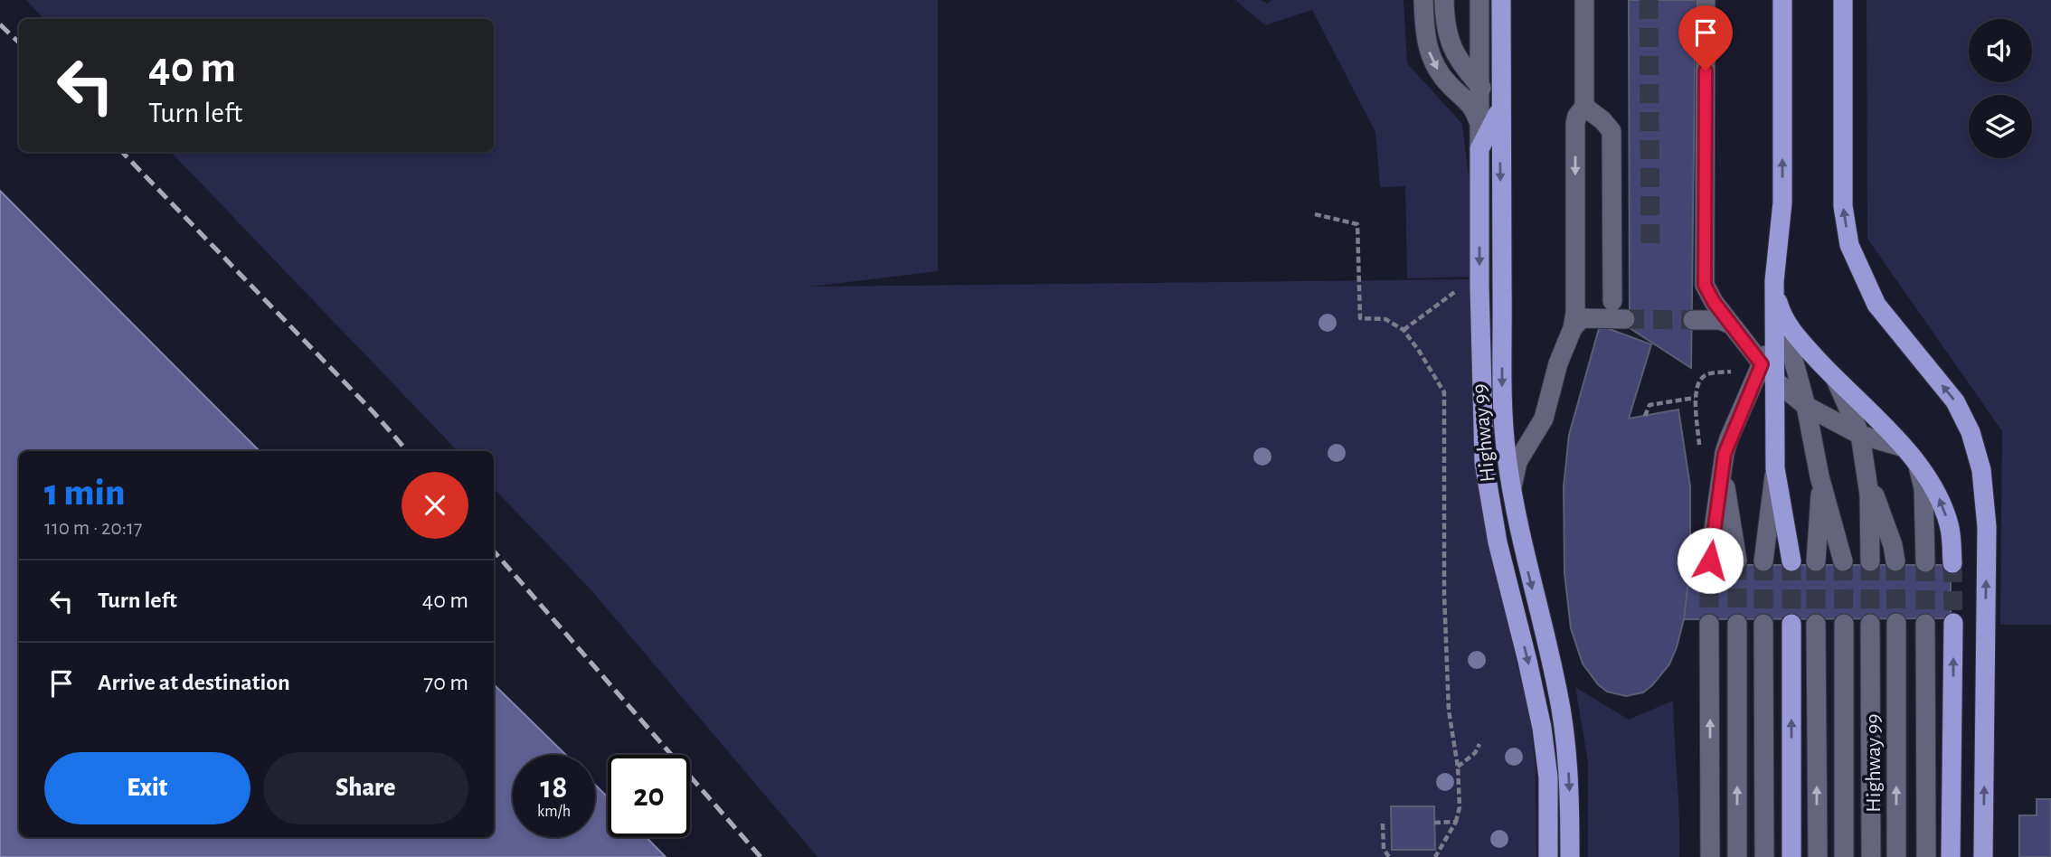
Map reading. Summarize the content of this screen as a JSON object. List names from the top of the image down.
{
  "streets": {
    "highway": ["Highway 99"]
  },
  "page": {
    "turn": ["40 m", "Turn left"],
    "heading": ["1 min", "110 m · 20:17"],
    "list": [
      {
        "name": "Turn left",
        "value": "40 m"
      },
      {
        "name": "Arrive at destination",
        "value": "70 m"
      }
    ],
    "buttons": ["Exit", "Share"],
    "speed": "18 km/h",
    "limit": "20"
  }
}
